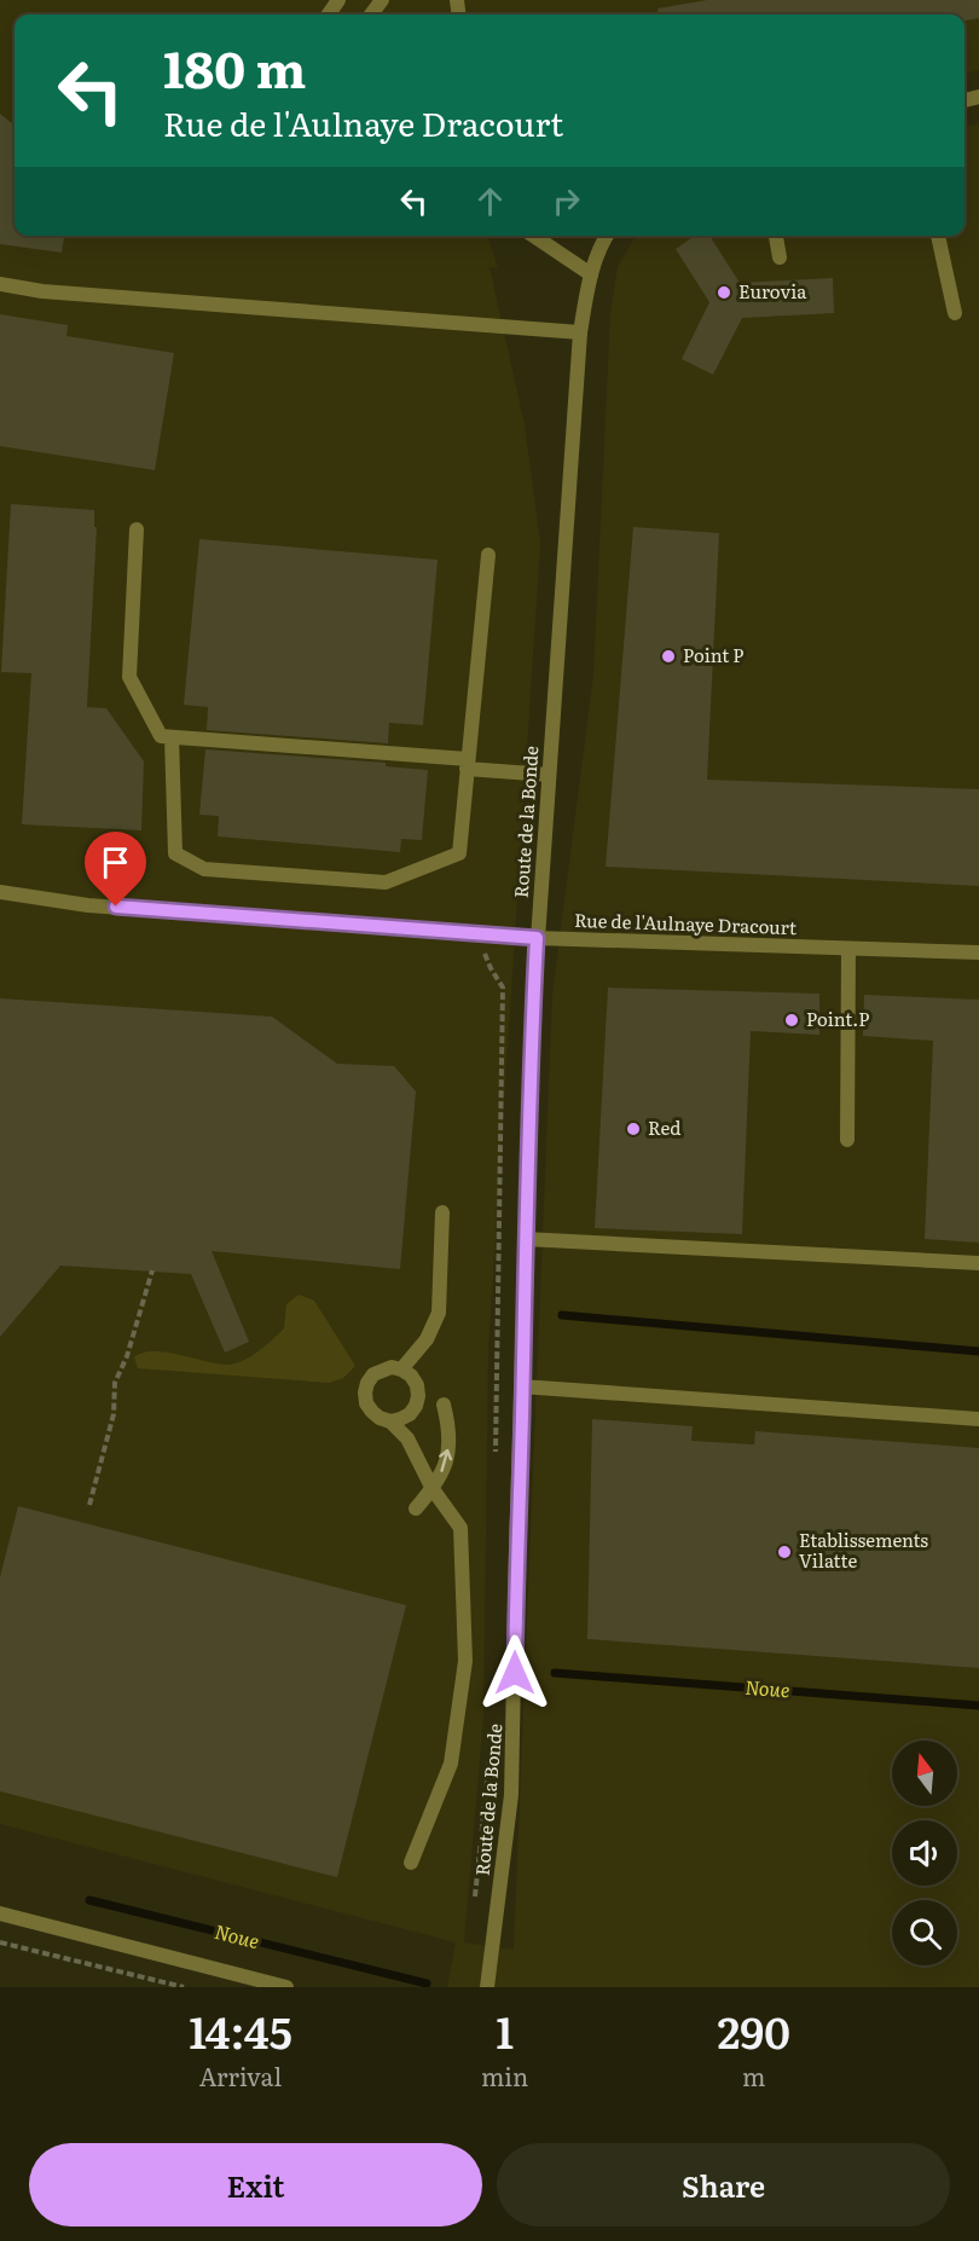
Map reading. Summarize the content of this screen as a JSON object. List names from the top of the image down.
{
  "streets": {
    "street": ["Route de la Bonde", "Rue de l'Aulnaye Dracourt"]
  },
  "crossings": [
    ["Route de la Bonde", "Rue de l'Aulnaye Dracourt"]
  ],
  "water": ["Noue"],
  "places": [
    "Eurovia",
    "Point P",
    "Point.P",
    "Red",
    "Etablissements Vilatte"
  ],
  "north": "top",
  "page": {
    "turn": ["180 m", "Rue de l'Aulnaye Dracourt"],
    "eta": [
      "14:45",
      "Arrival",
      "1",
      "min",
      "290",
      "m"
    ],
    "buttons": ["Exit", "Share"]
  }
}
